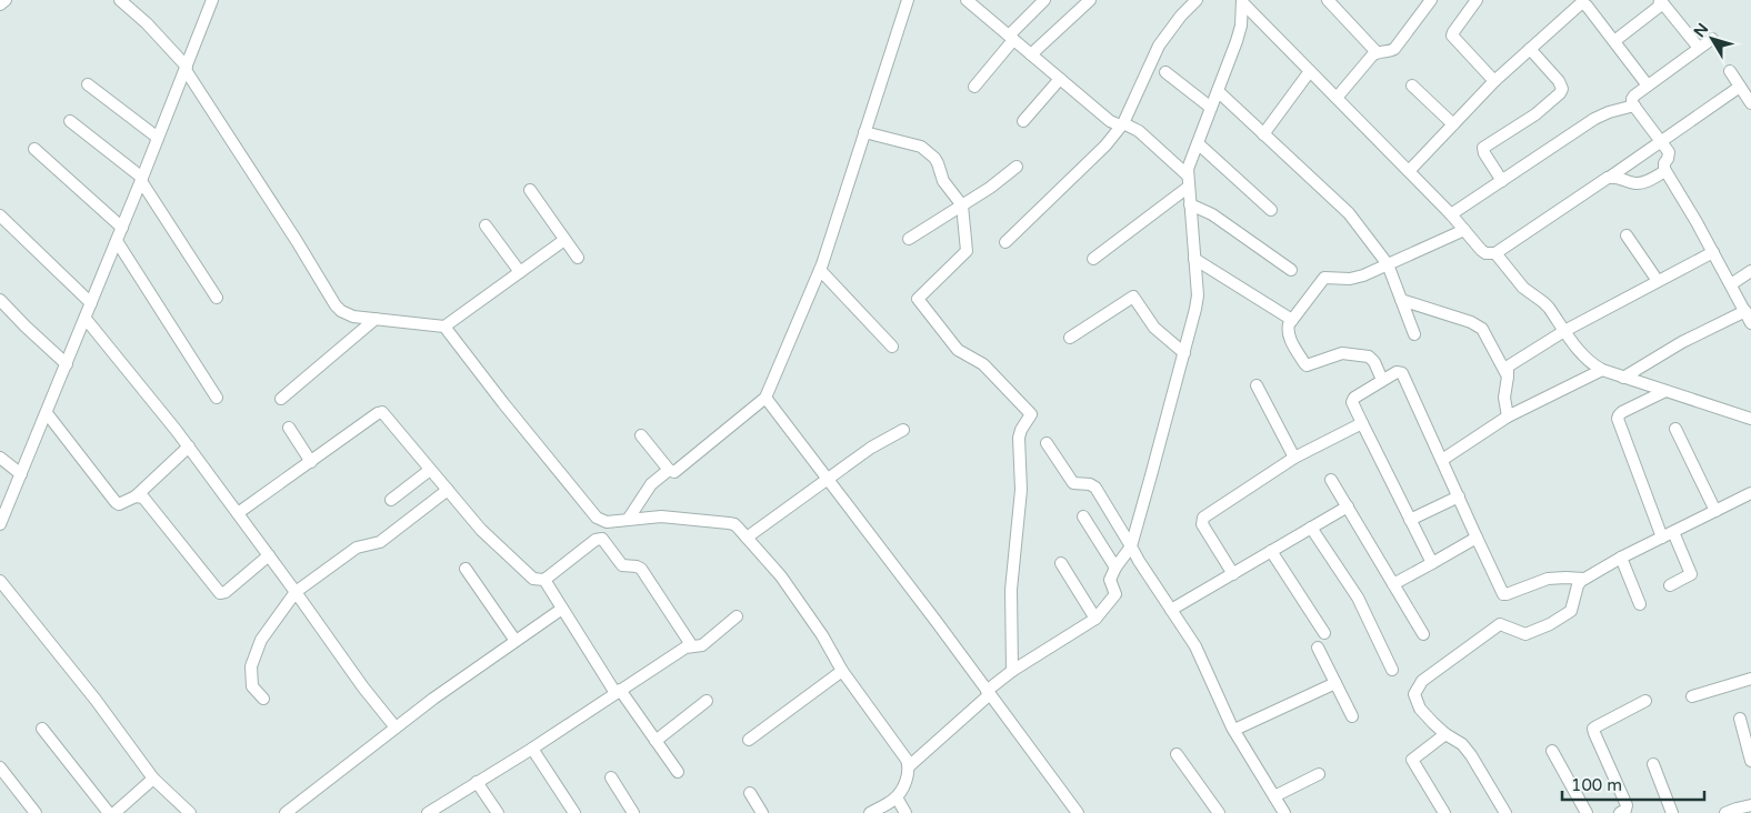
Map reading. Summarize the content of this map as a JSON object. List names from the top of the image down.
{
  "scale_bar": "100 m",
  "north": "top left"
}
